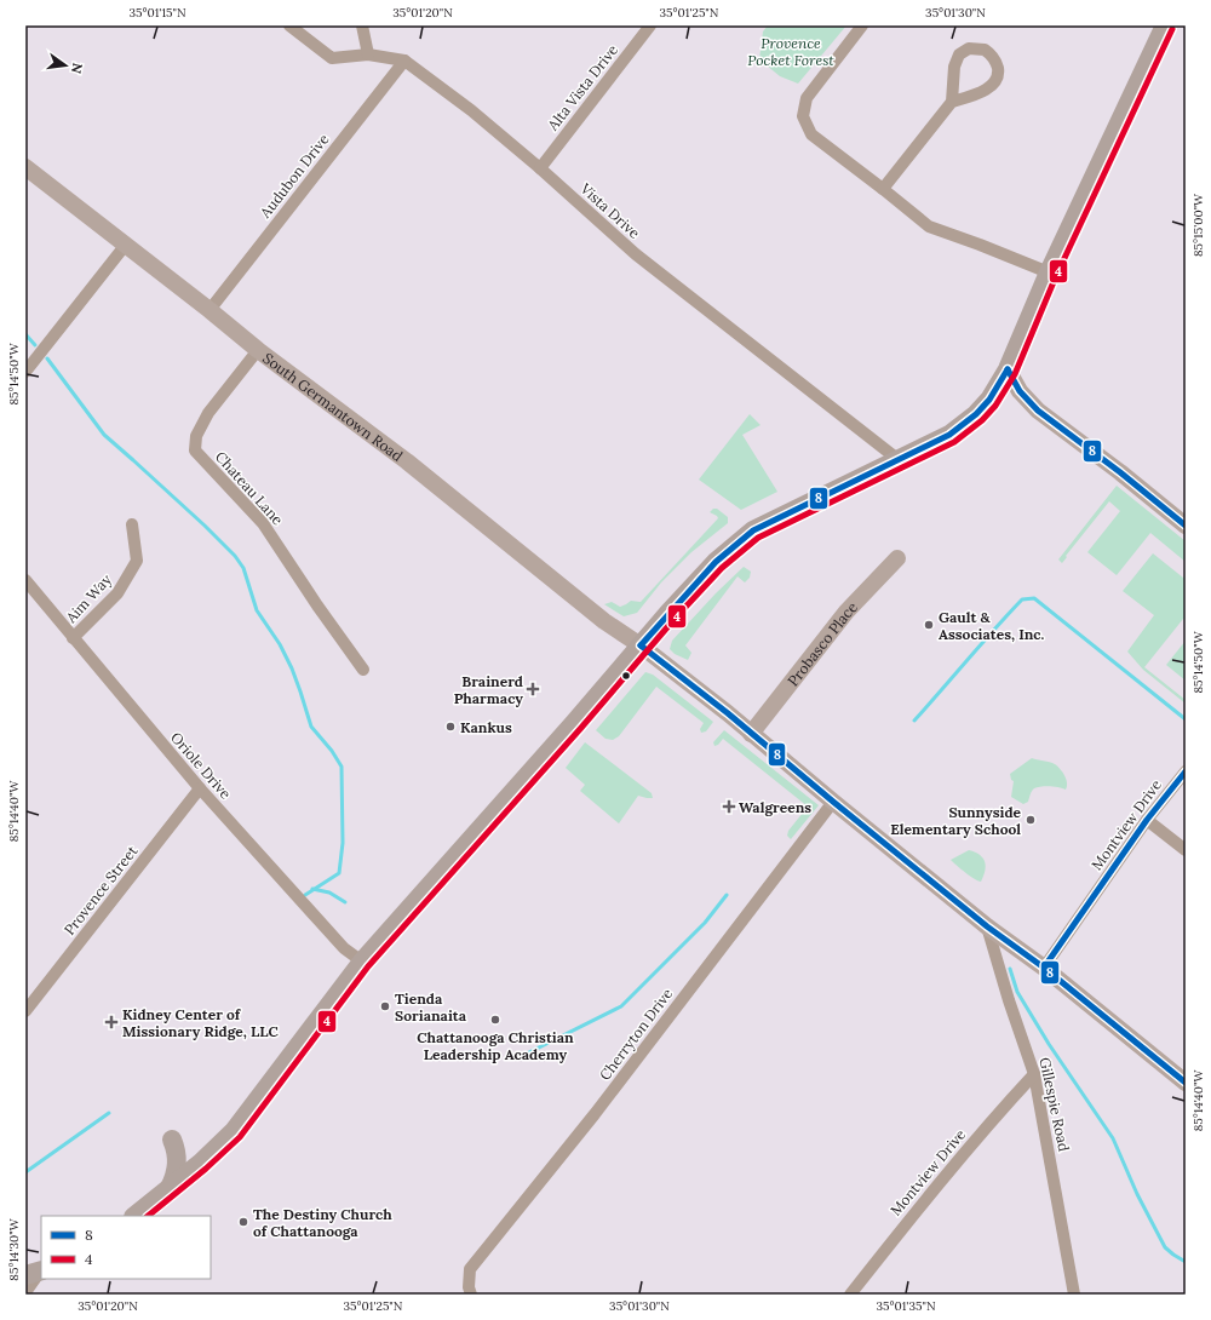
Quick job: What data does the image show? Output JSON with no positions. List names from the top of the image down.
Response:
{
  "streets": {
    "main road": ["South Germantown Road", "Probasco Place"],
    "street": [
      "Alta Vista Drive",
      "Audubon Drive",
      "Vista Drive",
      "Chateau Lane",
      "Aim Way",
      "Oriole Drive",
      "Montview Drive",
      "Provence Street",
      "Cherryton Drive",
      "Gillespie Road"
    ]
  },
  "crossings": [
    ["Alta Vista Drive", "Vista Drive"],
    ["Audubon Drive", "Vista Drive"],
    ["Audubon Drive", "South Germantown Road"],
    ["South Germantown Road", "Chateau Lane"],
    ["South Germantown Road", "Probasco Place"],
    ["South Germantown Road", "Montview Drive"],
    ["South Germantown Road", "Cherryton Drive"],
    ["South Germantown Road", "Gillespie Road"],
    ["Aim Way", "Oriole Drive"],
    ["Oriole Drive", "Provence Street"],
    ["Montview Drive", "Gillespie Road"]
  ],
  "parks": ["Provence Pocket Forest"],
  "places": {
    "other": [
      "Gault & Associates, Inc.",
      "Kankus",
      "Sunnyside Elementary School",
      "Tienda Sorianaita",
      "Chattanooga Christian Leadership Academy",
      "The Destiny Church of Chattanooga"
    ],
    "health": ["Brainerd Pharmacy", "Walgreens", "Kidney Center of Missionary Ridge, LLC"]
  },
  "lines": ["transit line 4", "transit line 8"],
  "legend": ["8", "4"],
  "north": "right",
  "coordinates": [
    "35°01'15\"N",
    "35°01'20\"N",
    "35°01'25\"N",
    "35°01'30\"N",
    "85°15'00\"W",
    "85°14'50\"W",
    "85°14'40\"W",
    "85°14'30\"W",
    "35°01'35\"N"
  ]
}
